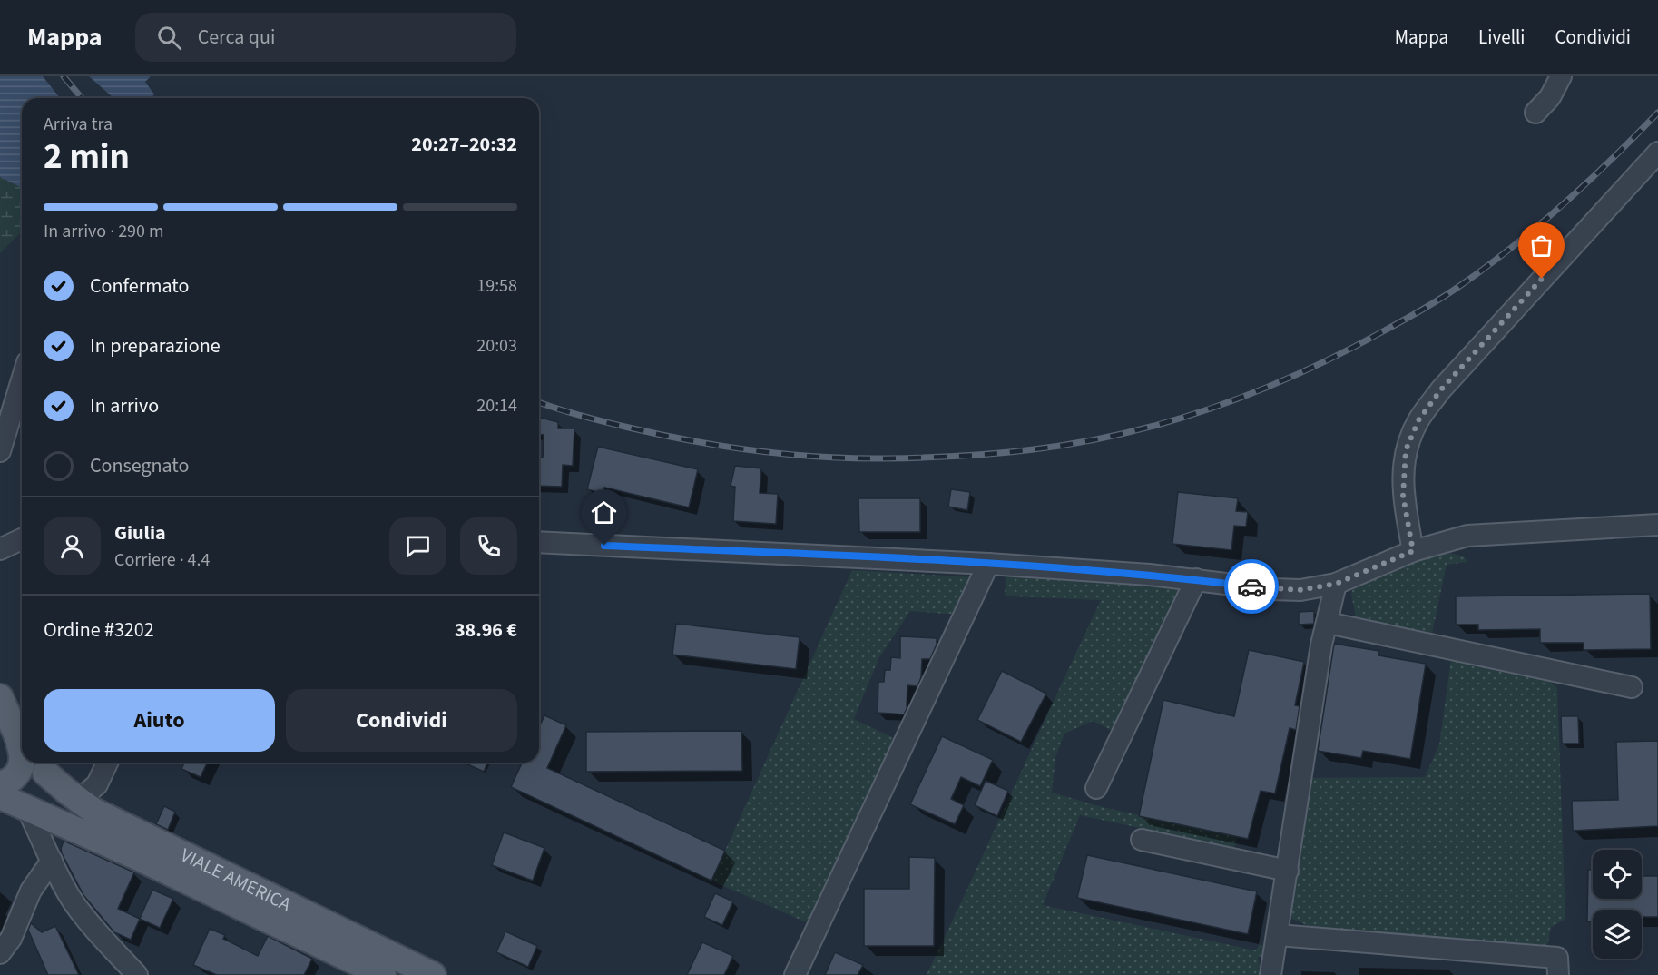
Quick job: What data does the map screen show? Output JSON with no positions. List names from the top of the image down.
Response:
{
  "streets": {
    "main road": ["VIALE AMERICA"]
  },
  "page": {
    "header": "Mappa",
    "search": "Cerca qui",
    "nav": ["Mappa", "Livelli", "Condividi"],
    "heading": ["2 min", "Arriva tra", "20:27–20:32"],
    "panel": [
      "Giulia",
      "Corriere · 4.4",
      "Ordine #3202",
      "38.96 €"
    ],
    "bar": "In arrivo · 290 m",
    "list": [
      ["Confermato", "19:58"],
      ["In preparazione", "20:03"],
      ["In arrivo", "20:14"],
      "Consegnato"
    ],
    "buttons": ["Aiuto", "Condividi"]
  }
}
